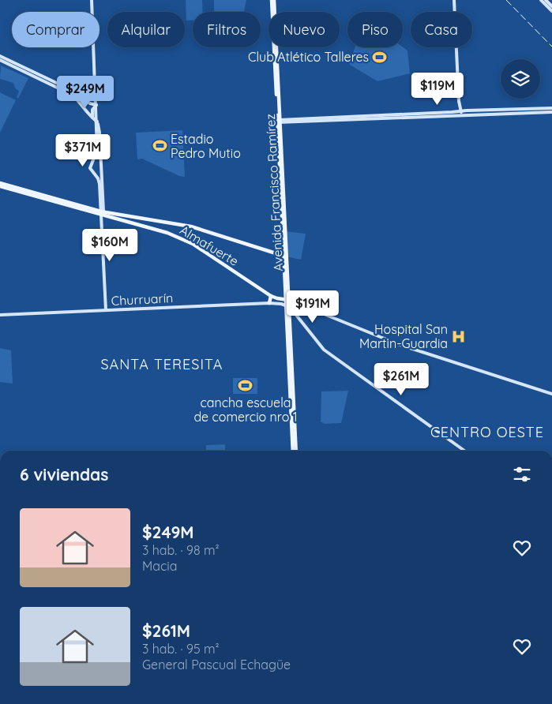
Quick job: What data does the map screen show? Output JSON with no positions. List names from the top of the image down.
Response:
{
  "streets": {
    "main road": ["Avenida Francisco Ramírez", "Almafuerte"],
    "street": ["Churruarín"]
  },
  "crossings": [
    ["Avenida Francisco Ramírez", "Almafuerte"],
    ["Avenida Francisco Ramírez", "Churruarín"]
  ],
  "districts": ["SANTA TERESITA", "CENTRO OESTE"],
  "places": {
    "sports": ["Club Atlético Talleres", "Estadio Pedro Mutio", "cancha escuela de comercio nro 1"],
    "hospital": ["Hospital San Martin-Guardia"]
  },
  "page": {
    "chip": [
      "Comprar",
      "Alquilar",
      "Filtros",
      "Nuevo",
      "Piso",
      "Casa"
    ],
    "price": [
      "$119M",
      "$249M",
      "$371M",
      "$160M",
      "$191M",
      "$261M"
    ],
    "heading": "6 viviendas",
    "list": [
      {
        "name": "$249M",
        "note": "3 hab. · 98 m² · Macia"
      },
      {
        "name": "$261M",
        "note": "3 hab. · 95 m² · General Pascual Echagüe"
      }
    ]
  }
}
